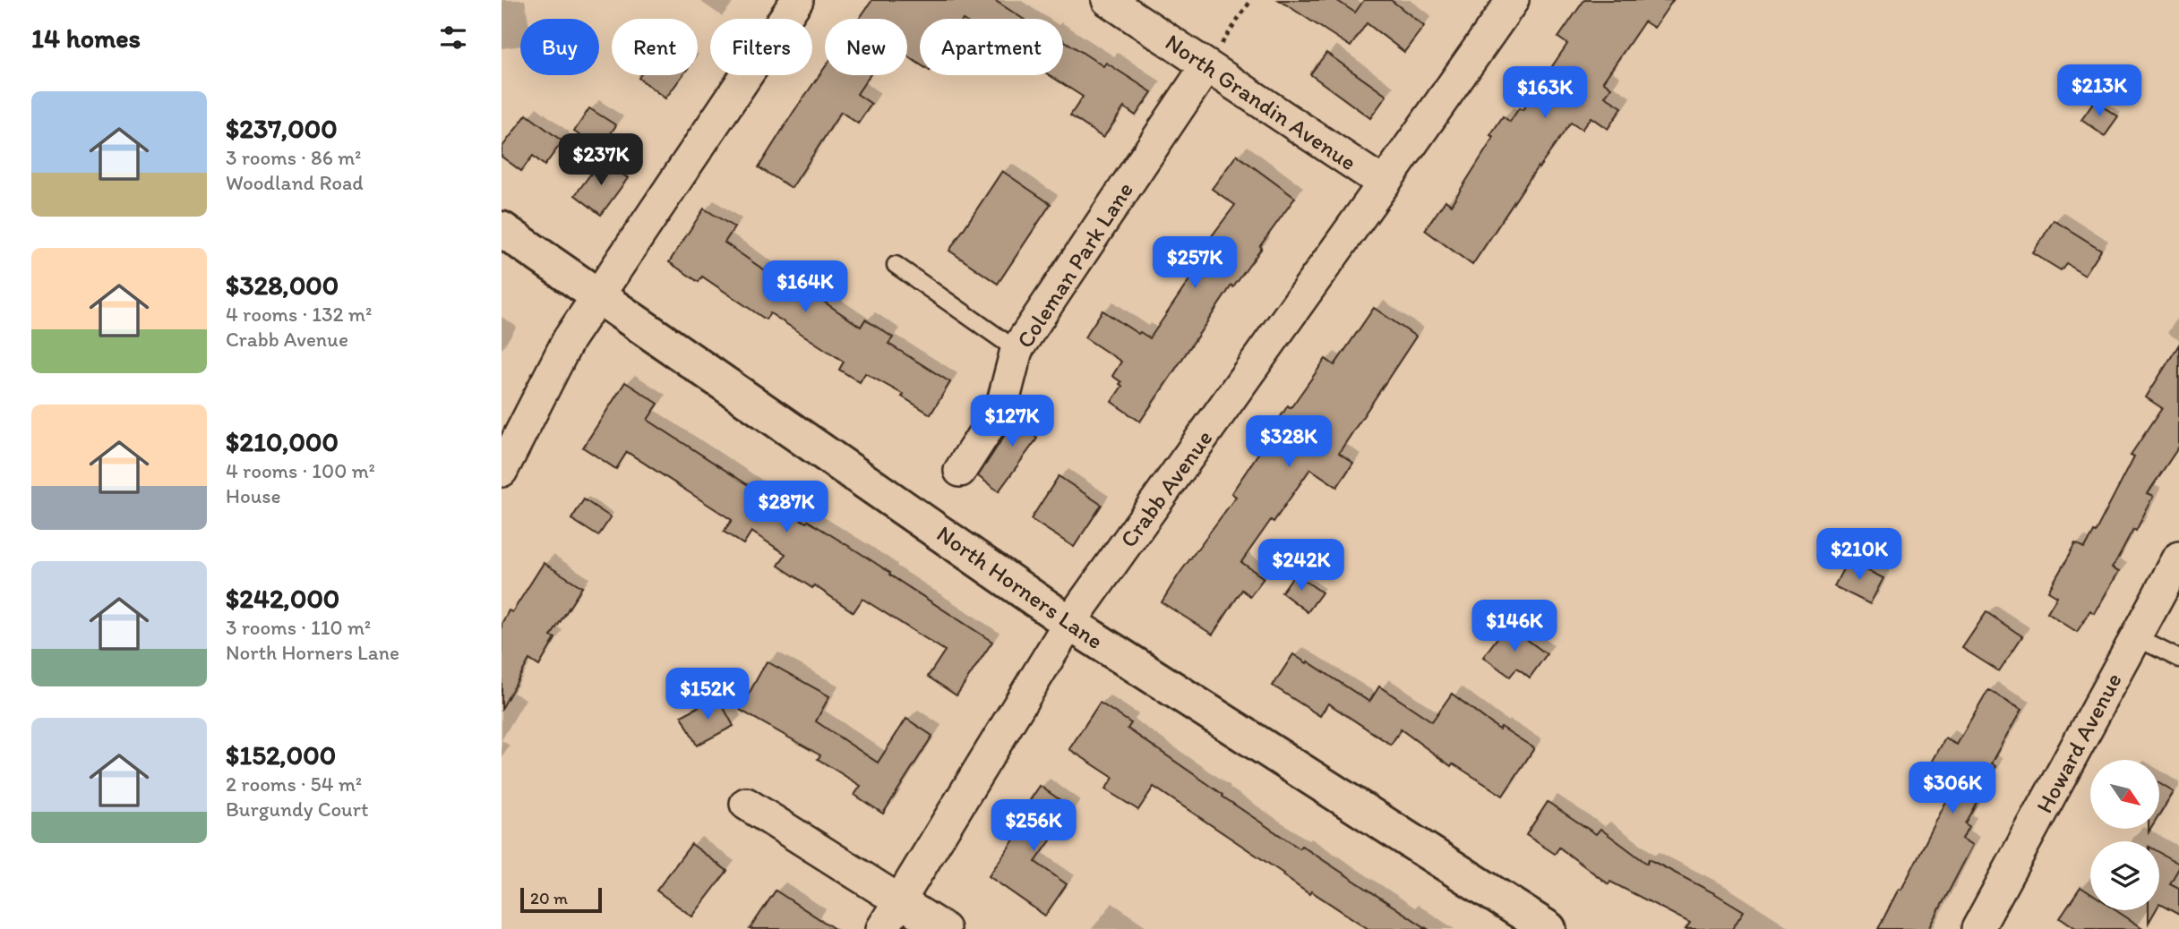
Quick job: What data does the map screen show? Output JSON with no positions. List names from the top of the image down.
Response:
{
  "streets": {
    "street": [
      "North Grandin Avenue",
      "Coleman Park Lane",
      "Crabb Avenue",
      "North Horners Lane",
      "Howard Avenue"
    ]
  },
  "crossings": [
    ["North Grandin Avenue", "Coleman Park Lane"],
    ["North Grandin Avenue", "Crabb Avenue"],
    ["Crabb Avenue", "North Horners Lane"]
  ],
  "scale_bar": "20 m",
  "north": "bottom right",
  "page": {
    "heading": "14 homes",
    "chip": [
      "Buy",
      "Rent",
      "Filters",
      "New",
      "Apartment"
    ],
    "price": [
      "$213K",
      "$163K",
      "$237K",
      "$257K",
      "$164K",
      "$127K",
      "$328K",
      "$287K",
      "$210K",
      "$242K",
      "$146K",
      "$152K",
      "$306K",
      "$256K"
    ],
    "list": [
      {
        "name": "$237,000",
        "note": "3 rooms · 86 m² · Woodland Road"
      },
      {
        "name": "$328,000",
        "note": "4 rooms · 132 m² · Crabb Avenue"
      },
      {
        "name": "$210,000",
        "note": "4 rooms · 100 m² · House"
      },
      {
        "name": "$242,000",
        "note": "3 rooms · 110 m² · North Horners Lane"
      },
      {
        "name": "$152,000",
        "note": "2 rooms · 54 m² · Burgundy Court"
      }
    ],
    "scale": "20 m"
  }
}
